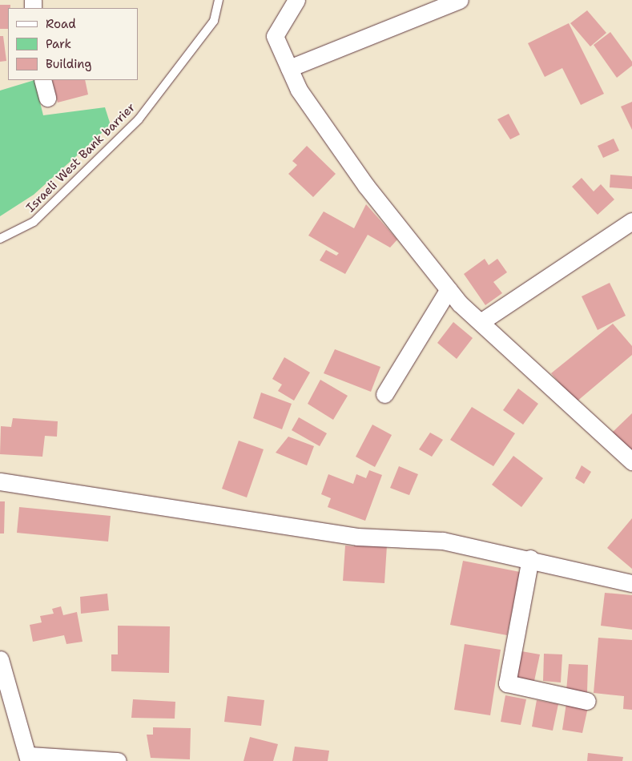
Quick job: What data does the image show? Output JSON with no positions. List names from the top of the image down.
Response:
{
  "streets": {
    "lane": ["Israeli West Bank barrier"]
  },
  "legend": ["Road", "Park", "Building"]
}
